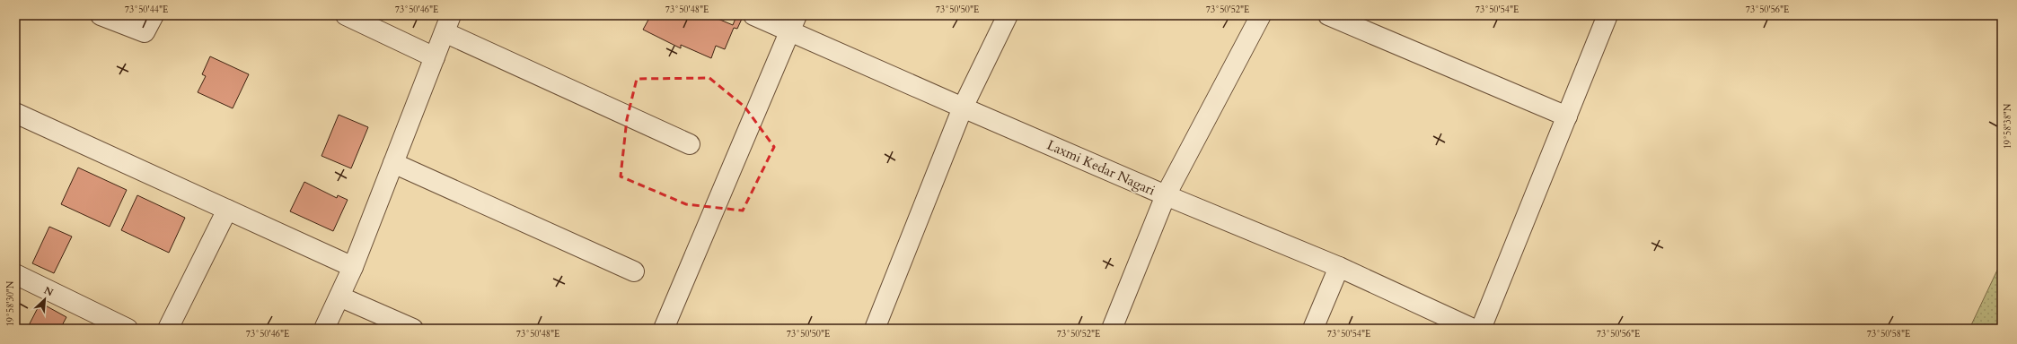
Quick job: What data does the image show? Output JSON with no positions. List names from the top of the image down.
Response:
{
  "streets": {
    "street": ["Laxmi Kedar Nagari"]
  },
  "north": "top right",
  "coordinates": [
    "73°50'44\"E",
    "73°50'46\"E",
    "73°50'48\"E",
    "73°50'50\"E",
    "73°50'52\"E",
    "73°50'54\"E",
    "73°50'56\"E",
    "19°58'38\"N",
    "19°58'30\"N",
    "73°50'58\"E"
  ]
}
